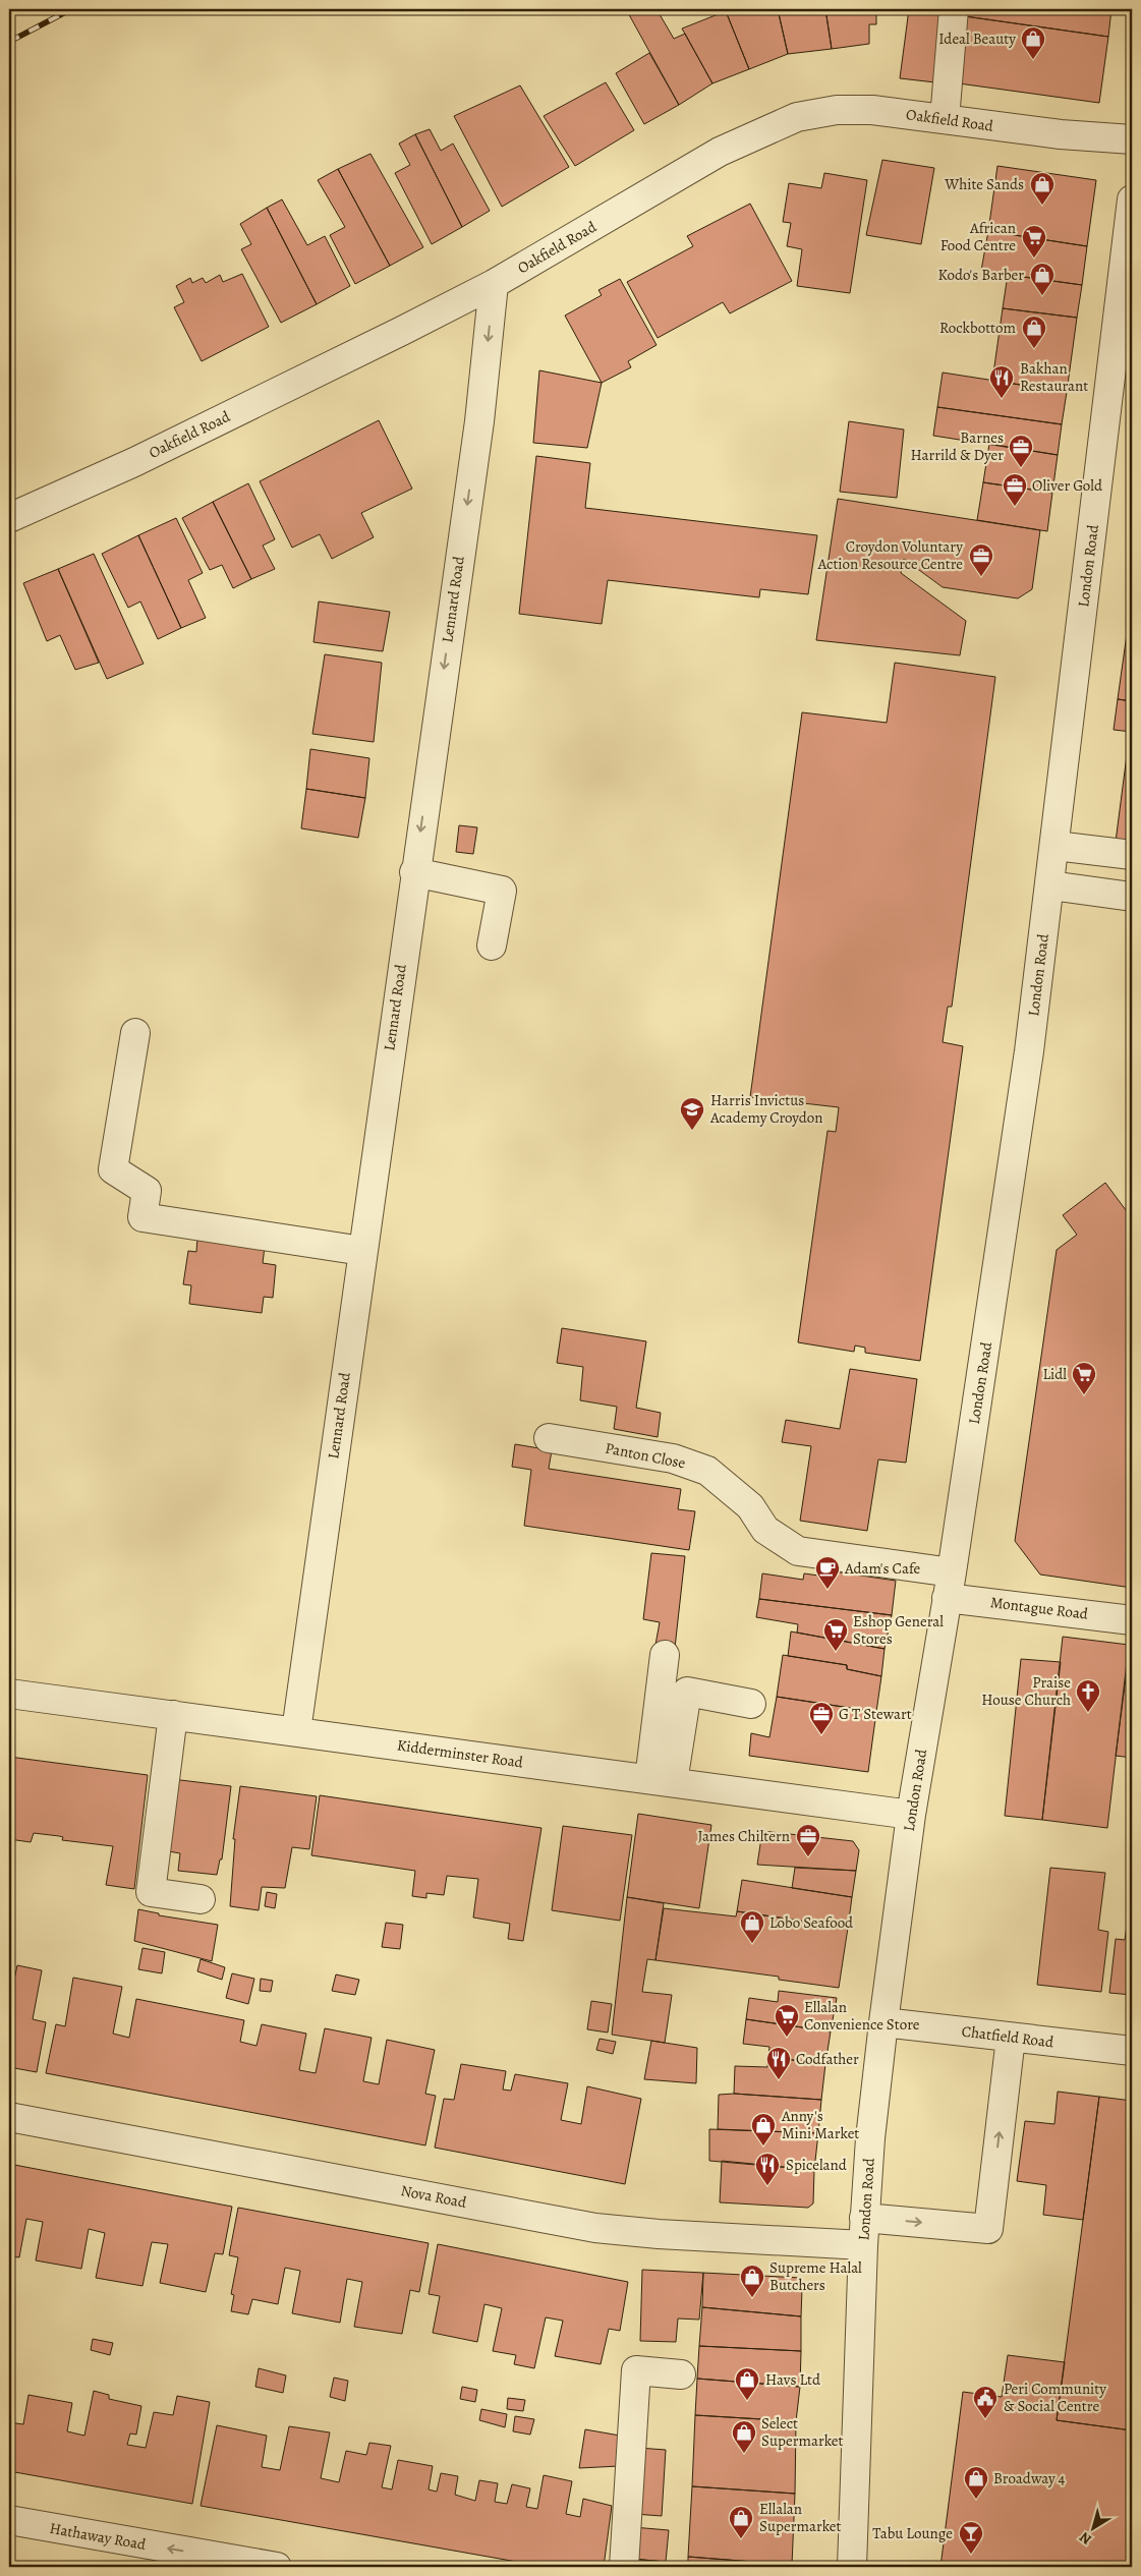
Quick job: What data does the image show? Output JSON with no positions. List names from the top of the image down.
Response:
{
  "streets": {
    "street": [
      "Oakfield Road",
      "London Road",
      "Lennard Road",
      "Panton Close",
      "Montague Road",
      "Kidderminster Road",
      "Chatfield Road",
      "Nova Road",
      "Hathaway Road"
    ]
  },
  "crossings": [
    ["Oakfield Road", "Lennard Road"],
    ["London Road", "Panton Close"],
    ["London Road", "Montague Road"],
    ["London Road", "Kidderminster Road"],
    ["London Road", "Chatfield Road"],
    ["London Road", "Nova Road"],
    ["Lennard Road", "Kidderminster Road"],
    ["Panton Close", "Montague Road"],
    ["Chatfield Road", "Nova Road"]
  ],
  "one_way": ["Lennard Road", "Hathaway Road"],
  "places": {
    "shop": [
      "Ideal Beauty",
      "White Sands",
      "Kodo's Barber",
      "Rockbottom",
      "Lobo Seafood",
      "Anny's Mini Market",
      "Supreme Halal Butchers",
      "Havs Ltd",
      "Select Supermarket",
      "Broadway 4",
      "Ellalan Supermarket"
    ],
    "supermarket": [
      "African Food Centre",
      "Lidl",
      "Eshop General Stores",
      "Ellalan Convenience Store"
    ],
    "restaurant": ["Bakhan Restaurant", "Codfather", "Spiceland"],
    "office": [
      "Barnes Harrild & Dyer",
      "Oliver Gold",
      "Croydon Voluntary Action Resource Centre",
      "G T Stewart",
      "James Chiltern"
    ],
    "school or university": ["Harris Invictus Academy Croydon"],
    "cafe": ["Adam's Cafe"],
    "church": ["Praise House Church"],
    "public building": ["Peri Community & Social Centre"],
    "bar": ["Tabu Lounge"]
  },
  "north": "bottom left"
}
